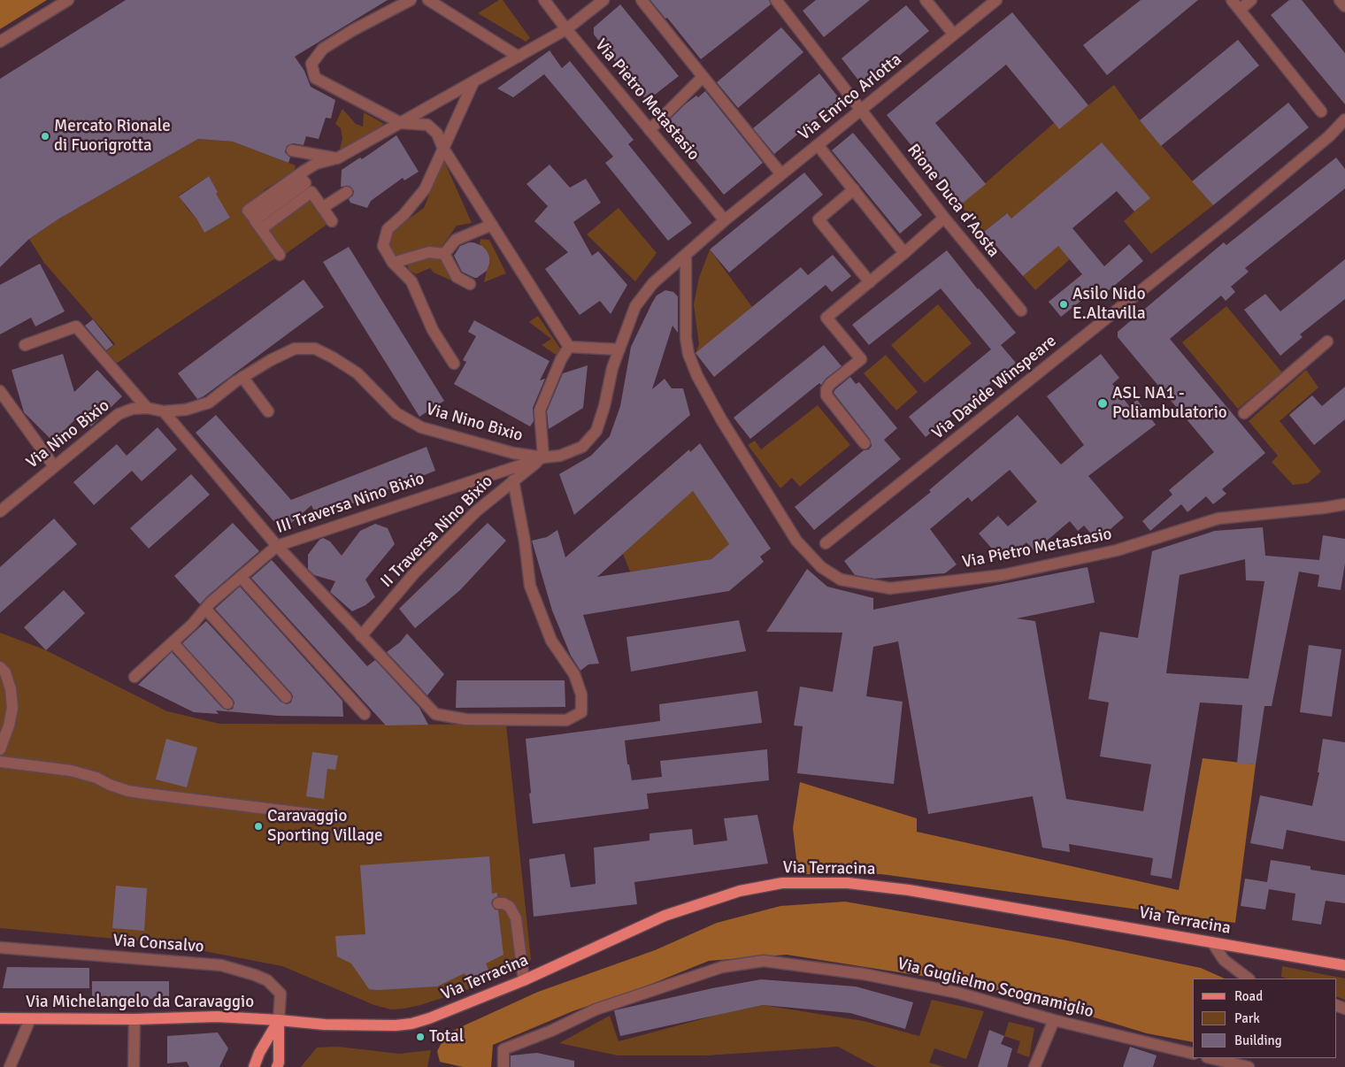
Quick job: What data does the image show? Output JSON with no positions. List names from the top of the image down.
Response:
{
  "streets": {
    "main road": ["Via Terracina", "Via Michelangelo da Caravaggio"],
    "street": [
      "Via Enrico Arlotta",
      "Via Pietro Metastasio",
      "Rione Duca d'Aosta",
      "Via Davide Winspeare",
      "Via Nino Bixio",
      "III Traversa Nino Bixio",
      "II Traversa Nino Bixio",
      "Via Consalvo",
      "Via Guglielmo Scognamiglio"
    ]
  },
  "crossings": [
    ["Via Enrico Arlotta", "Via Pietro Metastasio"],
    ["Via Enrico Arlotta", "Rione Duca d'Aosta"],
    ["Via Enrico Arlotta", "Via Nino Bixio"],
    ["Via Pietro Metastasio", "Via Nino Bixio"],
    ["Via Nino Bixio", "III Traversa Nino Bixio"],
    ["Via Nino Bixio", "II Traversa Nino Bixio"],
    ["III Traversa Nino Bixio", "II Traversa Nino Bixio"],
    ["Via Terracina", "Via Consalvo"],
    ["Via Terracina", "Via Michelangelo da Caravaggio"],
    ["Via Consalvo", "Via Michelangelo da Caravaggio"]
  ],
  "places": [
    "Mercato Rionale di Fuorigrotta",
    "Asilo Nido E.Altavilla",
    "ASL NA1 - Poliambulatorio",
    "Caravaggio Sporting Village",
    "Total"
  ],
  "legend": ["Road", "Park", "Building"]
}
